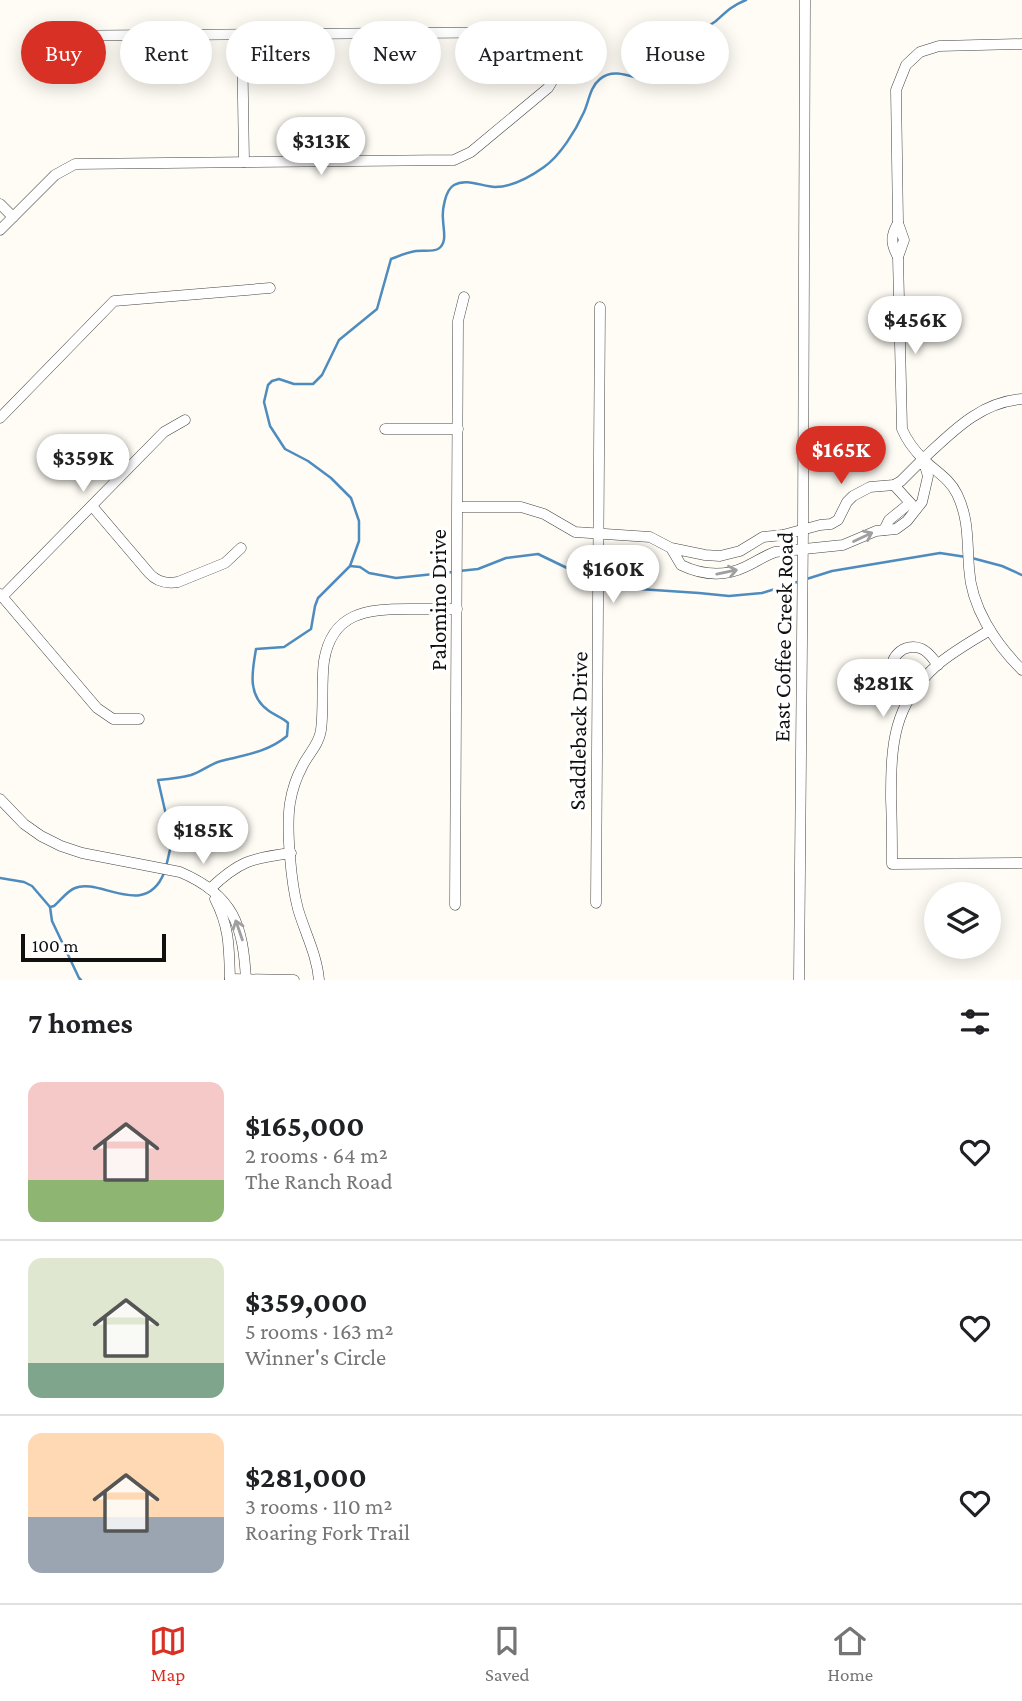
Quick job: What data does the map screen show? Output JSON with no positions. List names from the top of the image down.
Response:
{
  "streets": {
    "street": ["Palomino Drive", "East Coffee Creek Road", "Saddleback Drive"]
  },
  "scale_bar": "100 m",
  "page": {
    "chip": [
      "Buy",
      "Rent",
      "Filters",
      "New",
      "Apartment",
      "House"
    ],
    "price": [
      "$313K",
      "$456K",
      "$165K",
      "$359K",
      "$160K",
      "$281K",
      "$185K"
    ],
    "scale": "100 m",
    "heading": "7 homes",
    "list": [
      {
        "name": "$165,000",
        "note": "2 rooms · 64 m² · The Ranch Road"
      },
      {
        "name": "$359,000",
        "note": "5 rooms · 163 m² · Winner's Circle"
      },
      {
        "name": "$281,000",
        "note": "3 rooms · 110 m² · Roaring Fork Trail"
      }
    ],
    "tabs": ["Map", "Saved", "Home"]
  }
}
